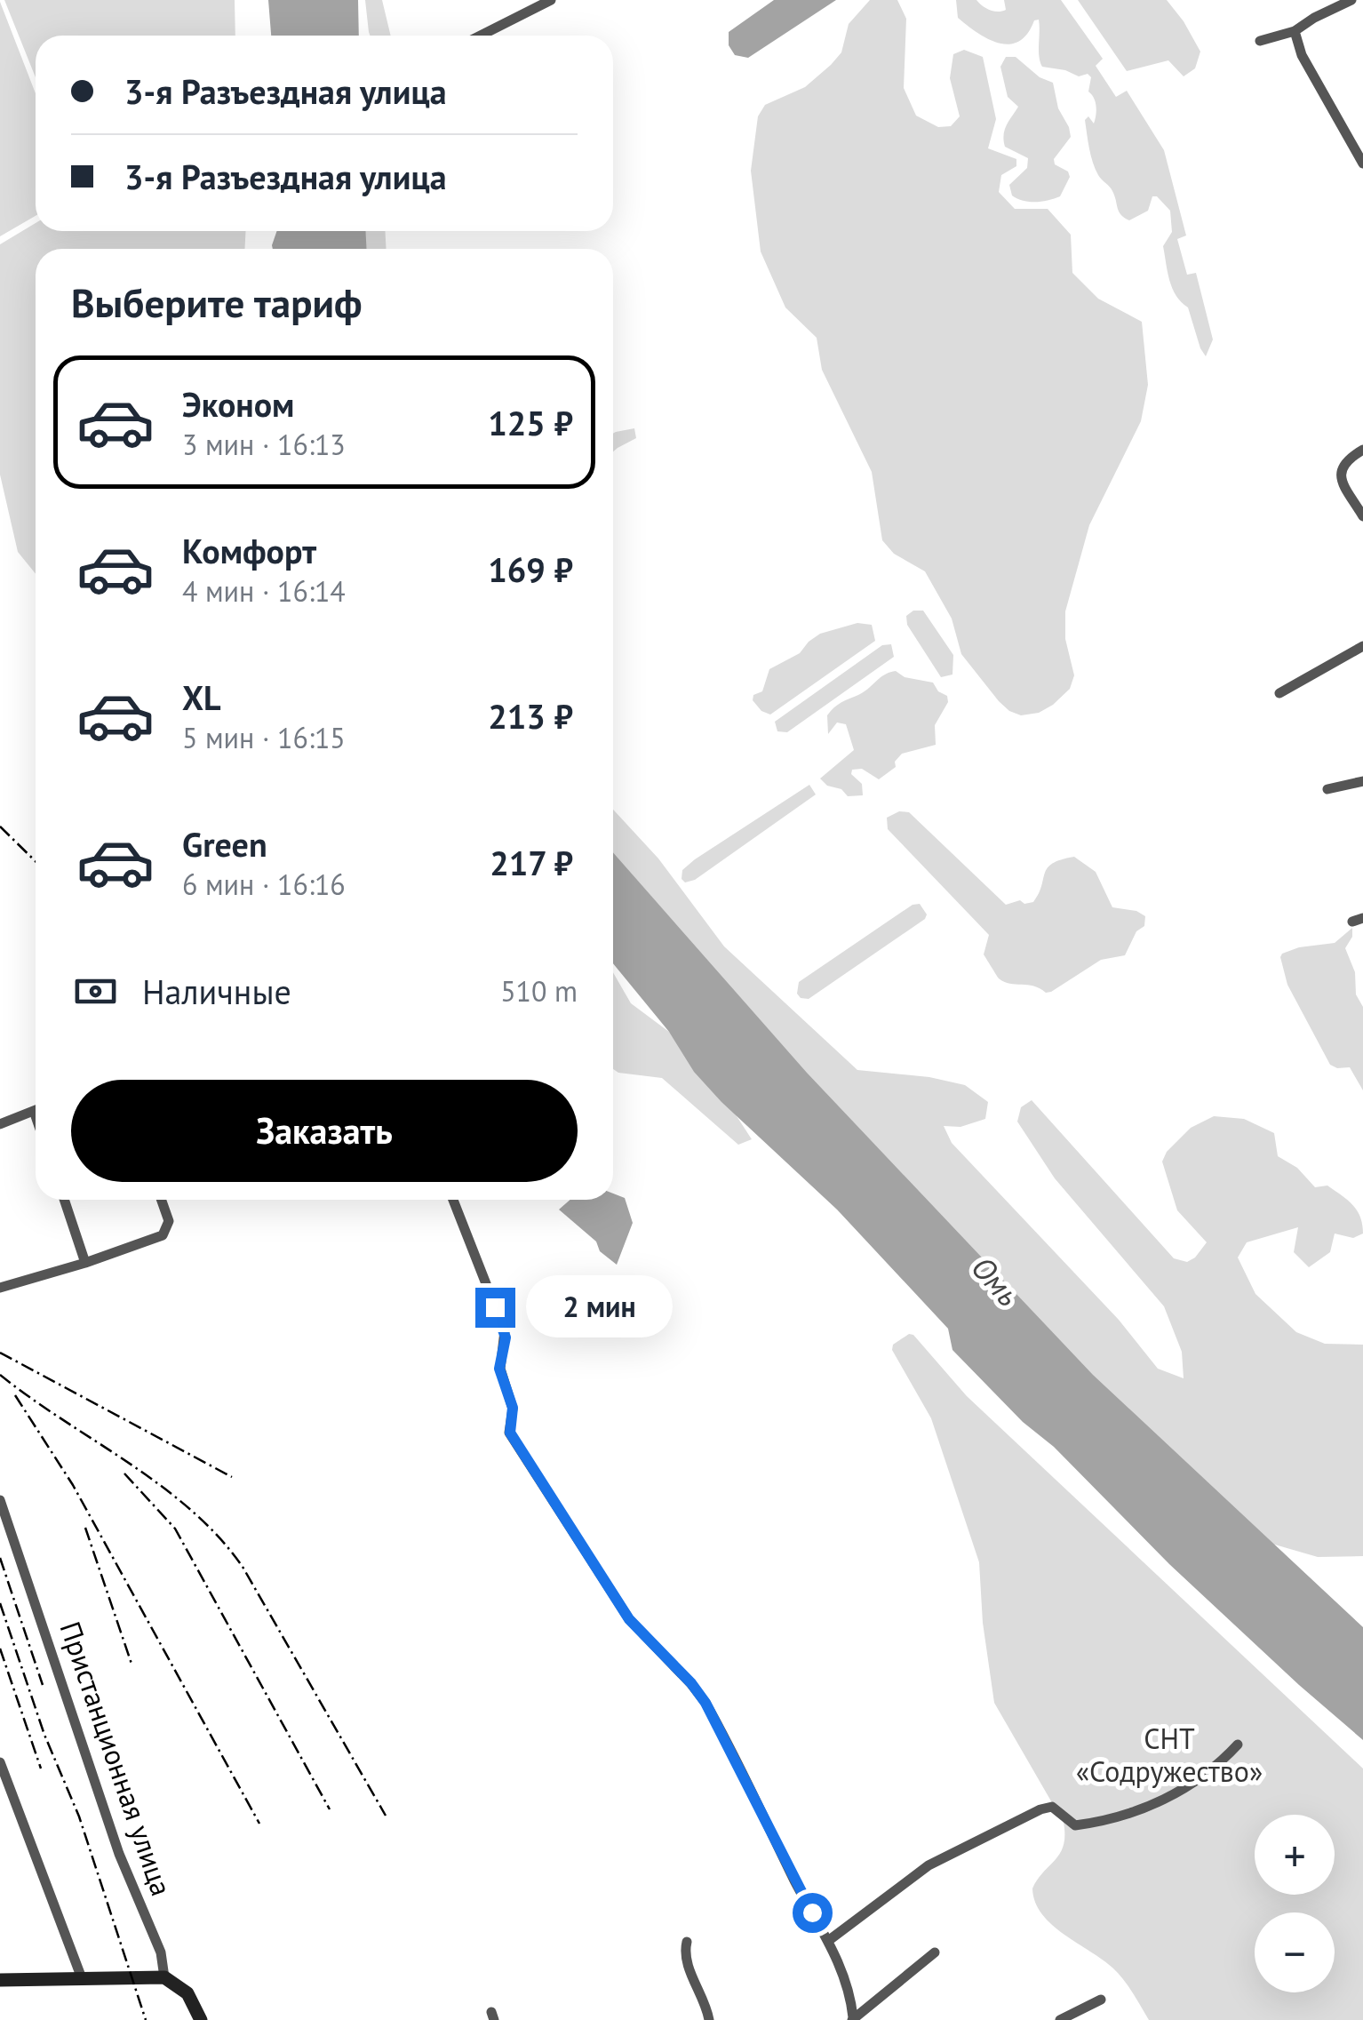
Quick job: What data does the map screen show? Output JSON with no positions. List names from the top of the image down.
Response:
{
  "streets": {
    "street": ["Пристанционная улица"]
  },
  "water": ["Омь"],
  "parks": ["СНТ «Содружество»"],
  "page": {
    "banner": ["3-я Разъездная улица", "3-я Разъездная улица"],
    "heading": "Выберите тариф",
    "list": [
      {
        "name": "Эконом",
        "note": "3 мин · 16:13",
        "value": "125 ₽"
      },
      {
        "name": "Комфорт",
        "note": "4 мин · 16:14",
        "value": "169 ₽"
      },
      {
        "name": "XL",
        "note": "5 мин · 16:15",
        "value": "213 ₽"
      },
      {
        "name": "Green",
        "note": "6 мин · 16:16",
        "value": "217 ₽"
      }
    ],
    "pay": ["Наличные", "510 m"],
    "buttons": "Заказать",
    "bubble": "2 мин",
    "map_buttons": ["+", "−"]
  }
}
